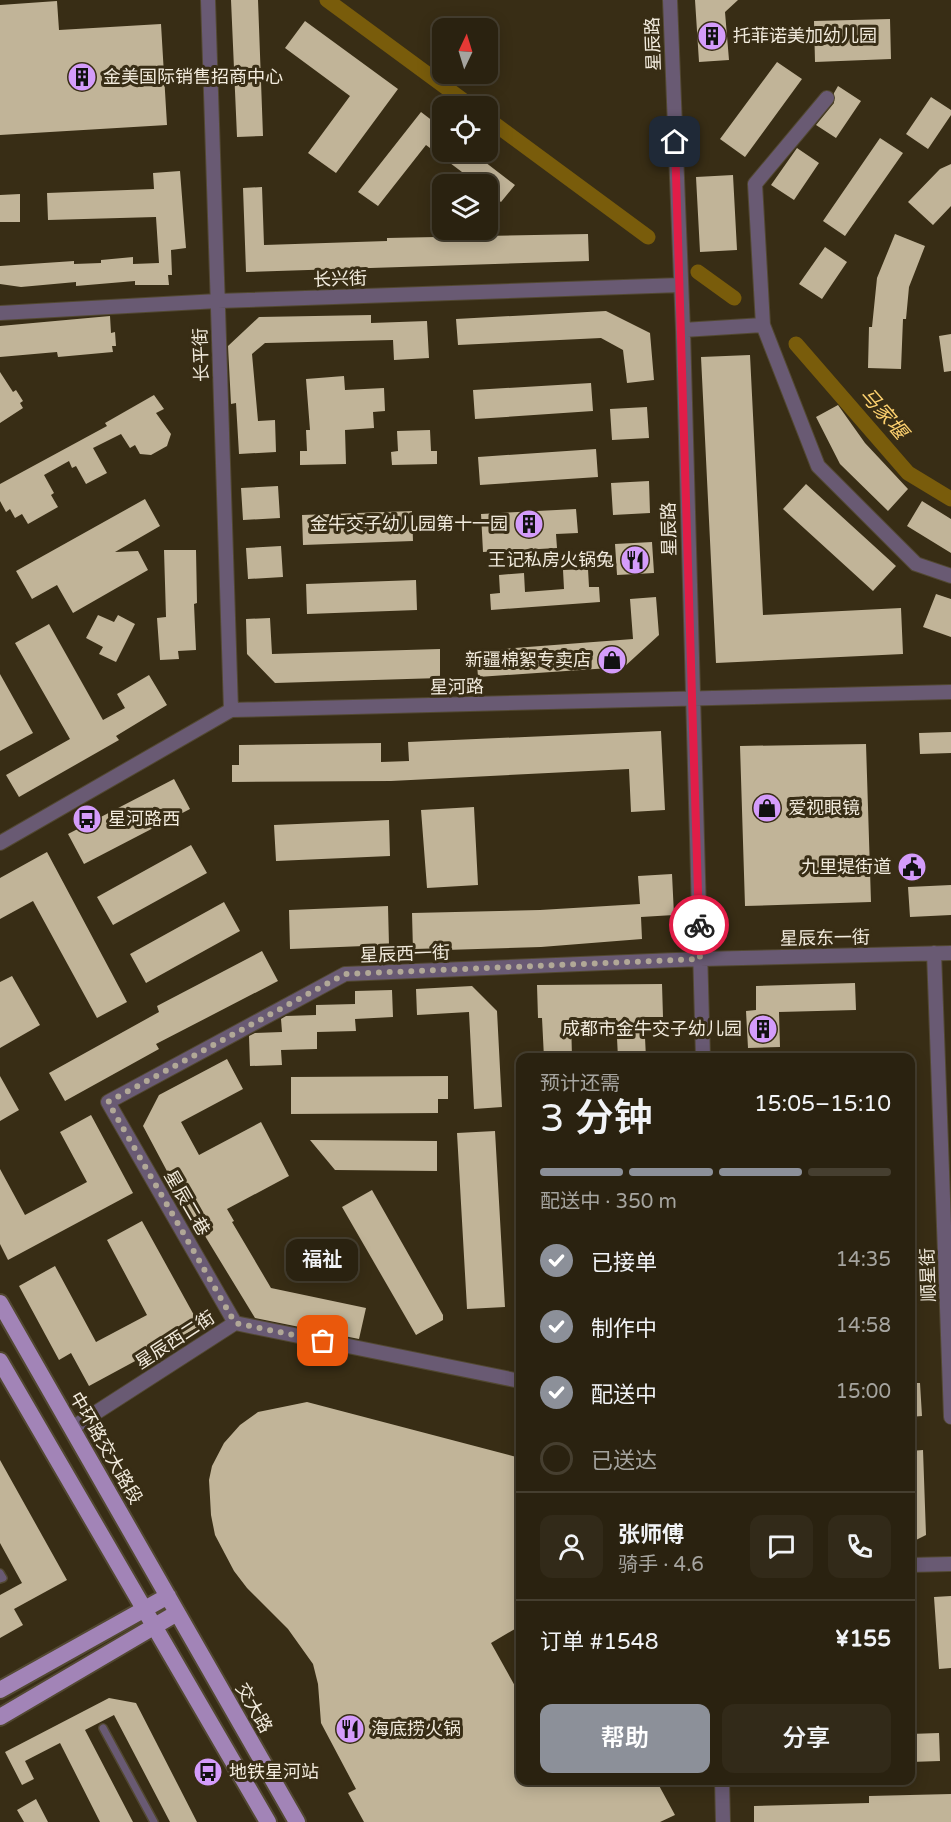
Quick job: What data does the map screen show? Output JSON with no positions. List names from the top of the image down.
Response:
{
  "streets": {
    "main road": ["中环路交大路段", "交大路"],
    "street": [
      "星辰路",
      "长兴街",
      "长平街",
      "星河路",
      "星辰东一街",
      "星辰西一街",
      "星辰二巷",
      "顺星街",
      "星辰西二街"
    ]
  },
  "crossings": [
    ["星辰路", "长兴街"],
    ["星辰路", "星河路"],
    ["星辰路", "星辰东一街"],
    ["星辰路", "星辰西一街"],
    ["长兴街", "长平街"],
    ["长平街", "星河路"],
    ["星辰东一街", "星辰西一街"],
    ["星辰东一街", "顺星街"],
    ["星辰西一街", "星辰二巷"],
    ["星辰二巷", "星辰西二街"],
    ["星辰西二街", "中环路交大路段"],
    ["中环路交大路段", "交大路"]
  ],
  "water": ["马家堰"],
  "places": {
    "building": [
      "托菲诺美加幼儿园",
      "金美国际销售招商中心",
      "金牛交子幼儿园第十一园",
      "成都市金牛交子幼儿园"
    ],
    "restaurant": ["王记私房火锅兔", "海底捞火锅"],
    "shop": ["新疆棉絮专卖店", "爱视眼镜"],
    "bus stop": ["星河路西", "地铁星河站"],
    "public building": ["九里堤街道"],
    "other": ["福祉"]
  },
  "north": "top",
  "page": {
    "heading": ["3 分钟", "预计还需", "15:05–15:10"],
    "panel": [
      "张师傅",
      "骑手 · 4.6",
      "订单 #1548",
      "¥155"
    ],
    "bar": "配送中 · 350 m",
    "list": [
      ["已接单", "14:35"],
      ["制作中", "14:58"],
      ["配送中", "15:00"],
      "已送达"
    ],
    "bubble": "福祉",
    "buttons": ["帮助", "分享"]
  }
}
